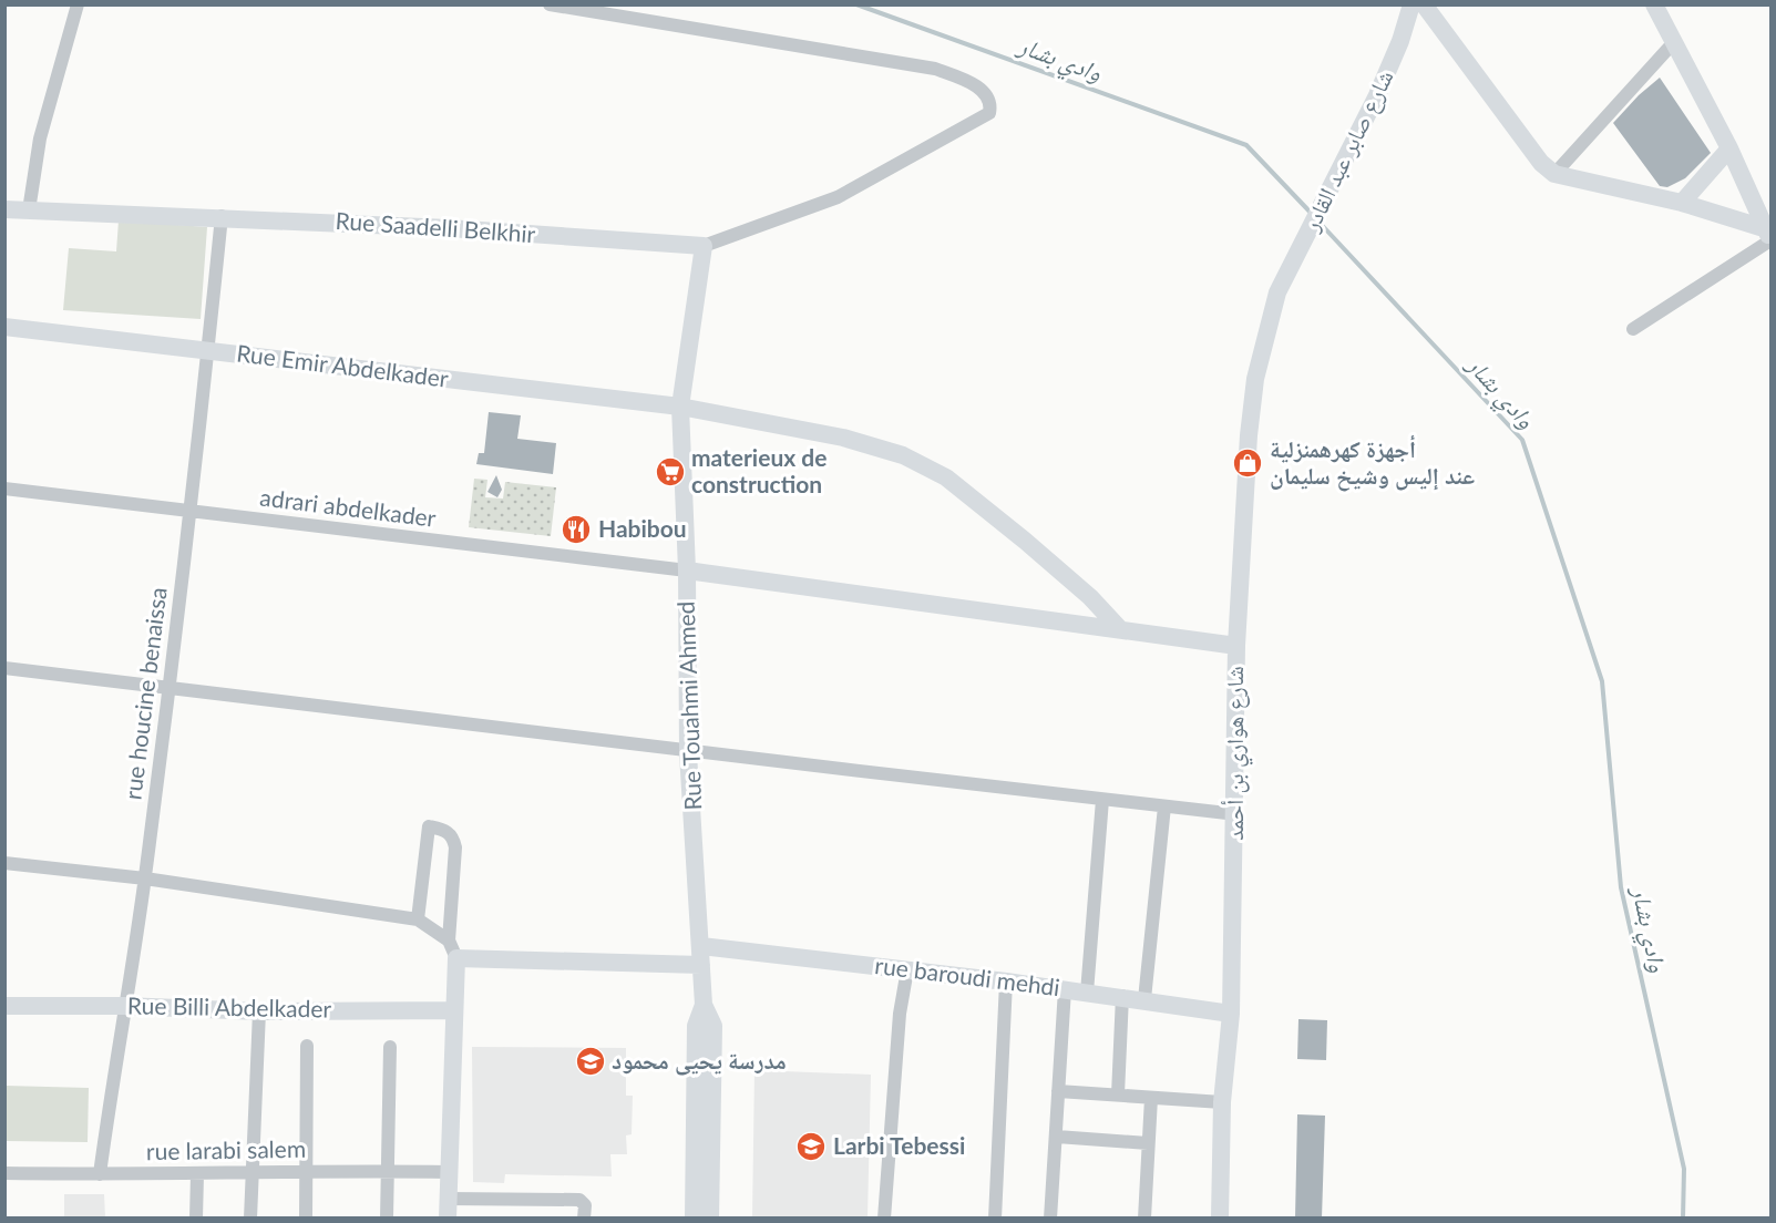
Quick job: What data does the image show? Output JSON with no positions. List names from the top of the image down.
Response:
{
  "streets": {
    "street": [
      "شارع صابر عبد القادر",
      "Rue Saadelli Belkhir",
      "Rue Emir Abdelkader",
      "adrari abdelkader",
      "rue houcine benaissa",
      "Rue Touahmi Ahmed",
      "شارع هواري بن أحمد",
      "rue baroudi mehdi",
      "Rue Billi Abdelkader",
      "rue larabi salem"
    ]
  },
  "crossings": [
    ["شارع صابر عبد القادر", "شارع هواري بن أحمد"],
    ["Rue Saadelli Belkhir", "rue houcine benaissa"],
    ["Rue Emir Abdelkader", "rue houcine benaissa"],
    ["Rue Emir Abdelkader", "Rue Touahmi Ahmed"],
    ["adrari abdelkader", "rue houcine benaissa"],
    ["adrari abdelkader", "Rue Touahmi Ahmed"],
    ["rue houcine benaissa", "Rue Billi Abdelkader"],
    ["rue houcine benaissa", "rue larabi salem"],
    ["Rue Touahmi Ahmed", "rue baroudi mehdi"],
    ["شارع هواري بن أحمد", "rue baroudi mehdi"]
  ],
  "water": ["وادي بشار"],
  "places": {
    "shop": ["أجهزة كهرهمنزلية عند إليس وشيخ سليمان"],
    "supermarket": ["materieux de construction"],
    "restaurant": ["Habibou"],
    "school or university": ["مدرسة يحيى محمود", "Larbi Tebessi"]
  }
}
